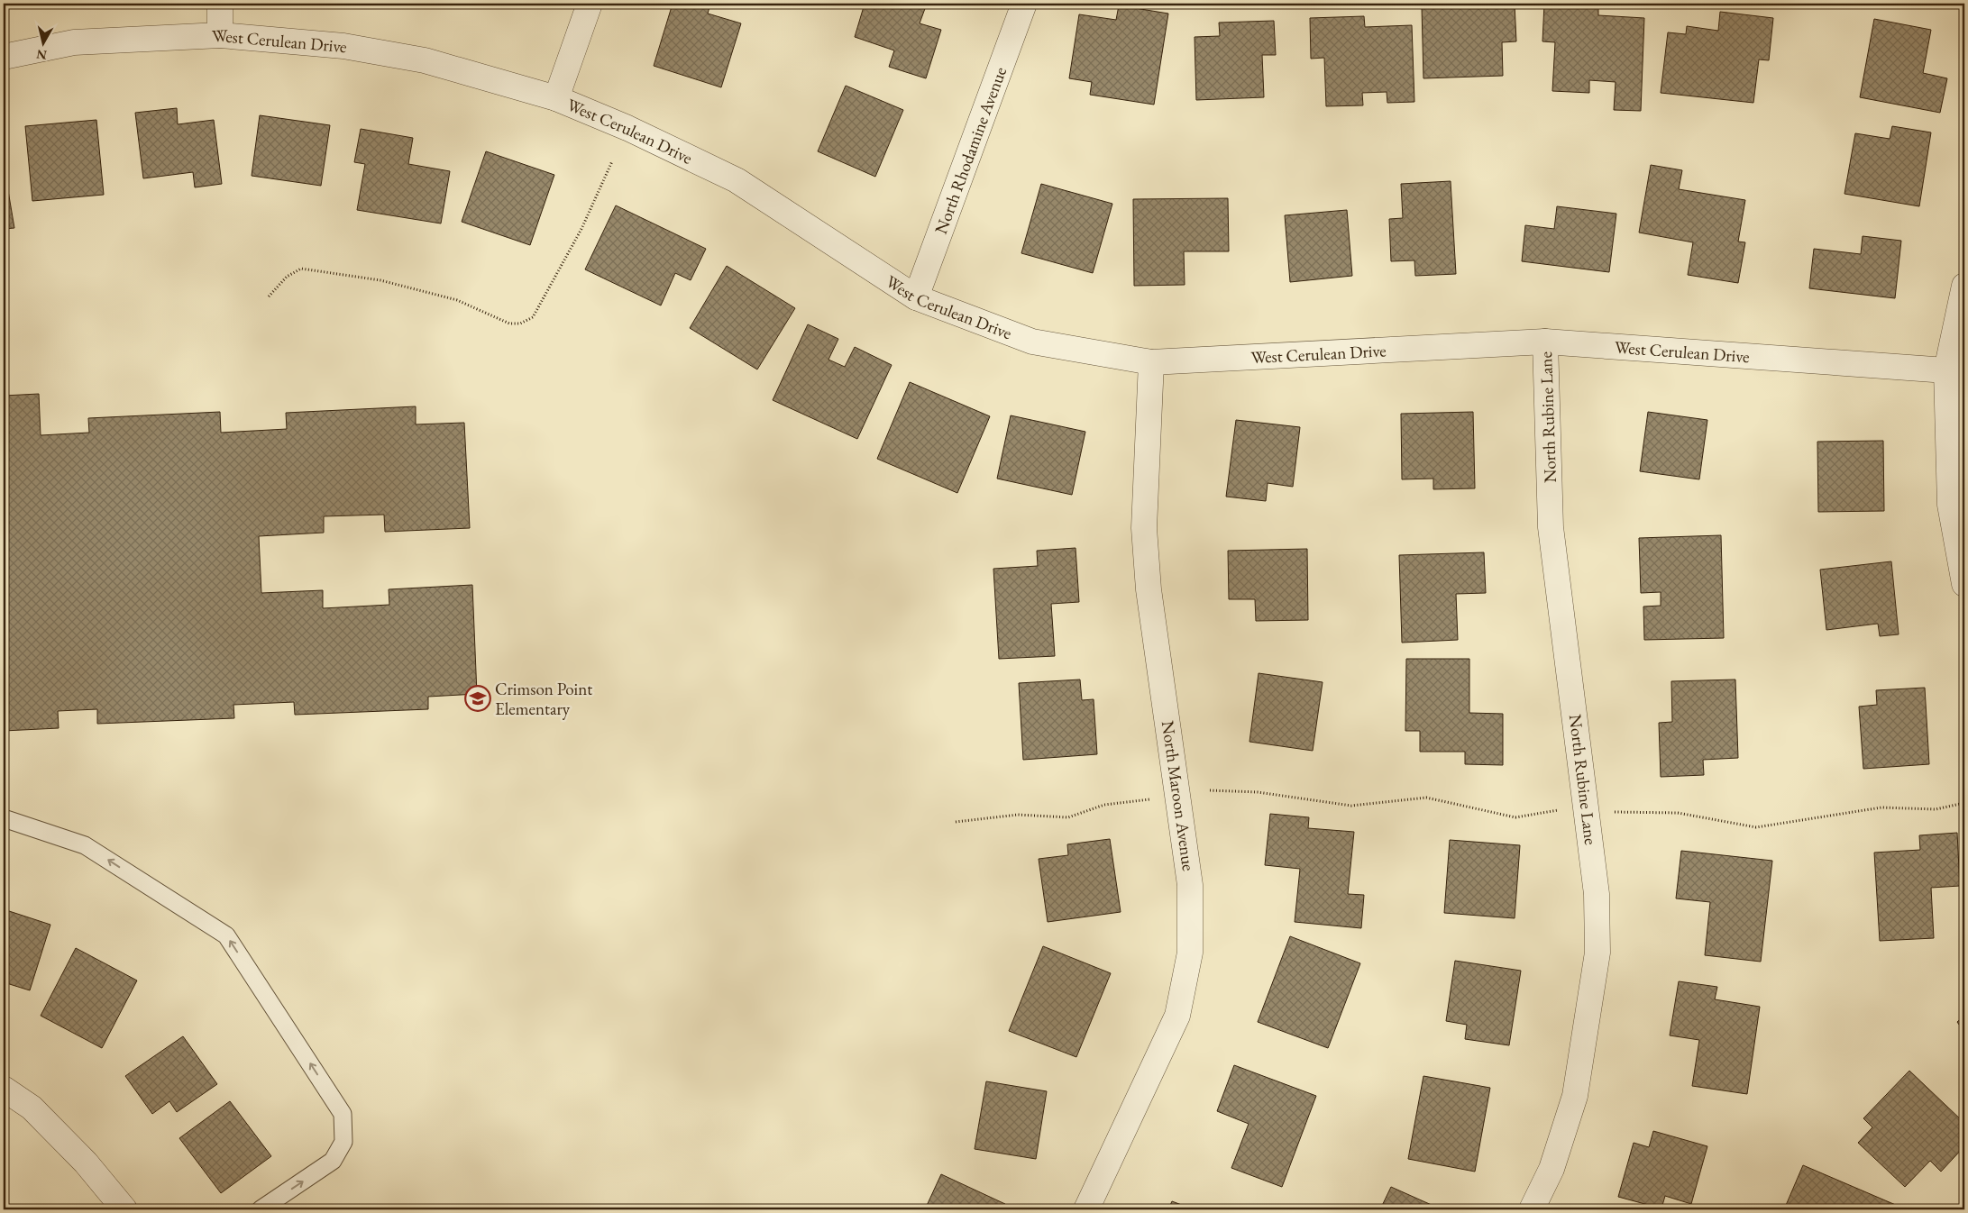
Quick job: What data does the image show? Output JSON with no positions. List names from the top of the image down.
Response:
{
  "streets": {
    "street": [
      "West Cerulean Drive",
      "North Rhodamine Avenue",
      "North Rubine Lane",
      "North Maroon Avenue"
    ]
  },
  "crossings": [
    ["West Cerulean Drive", "North Rhodamine Avenue"],
    ["West Cerulean Drive", "North Rubine Lane"],
    ["West Cerulean Drive", "North Maroon Avenue"]
  ],
  "places": {
    "school or university": ["Crimson Point Elementary"]
  },
  "north": "bottom"
}
